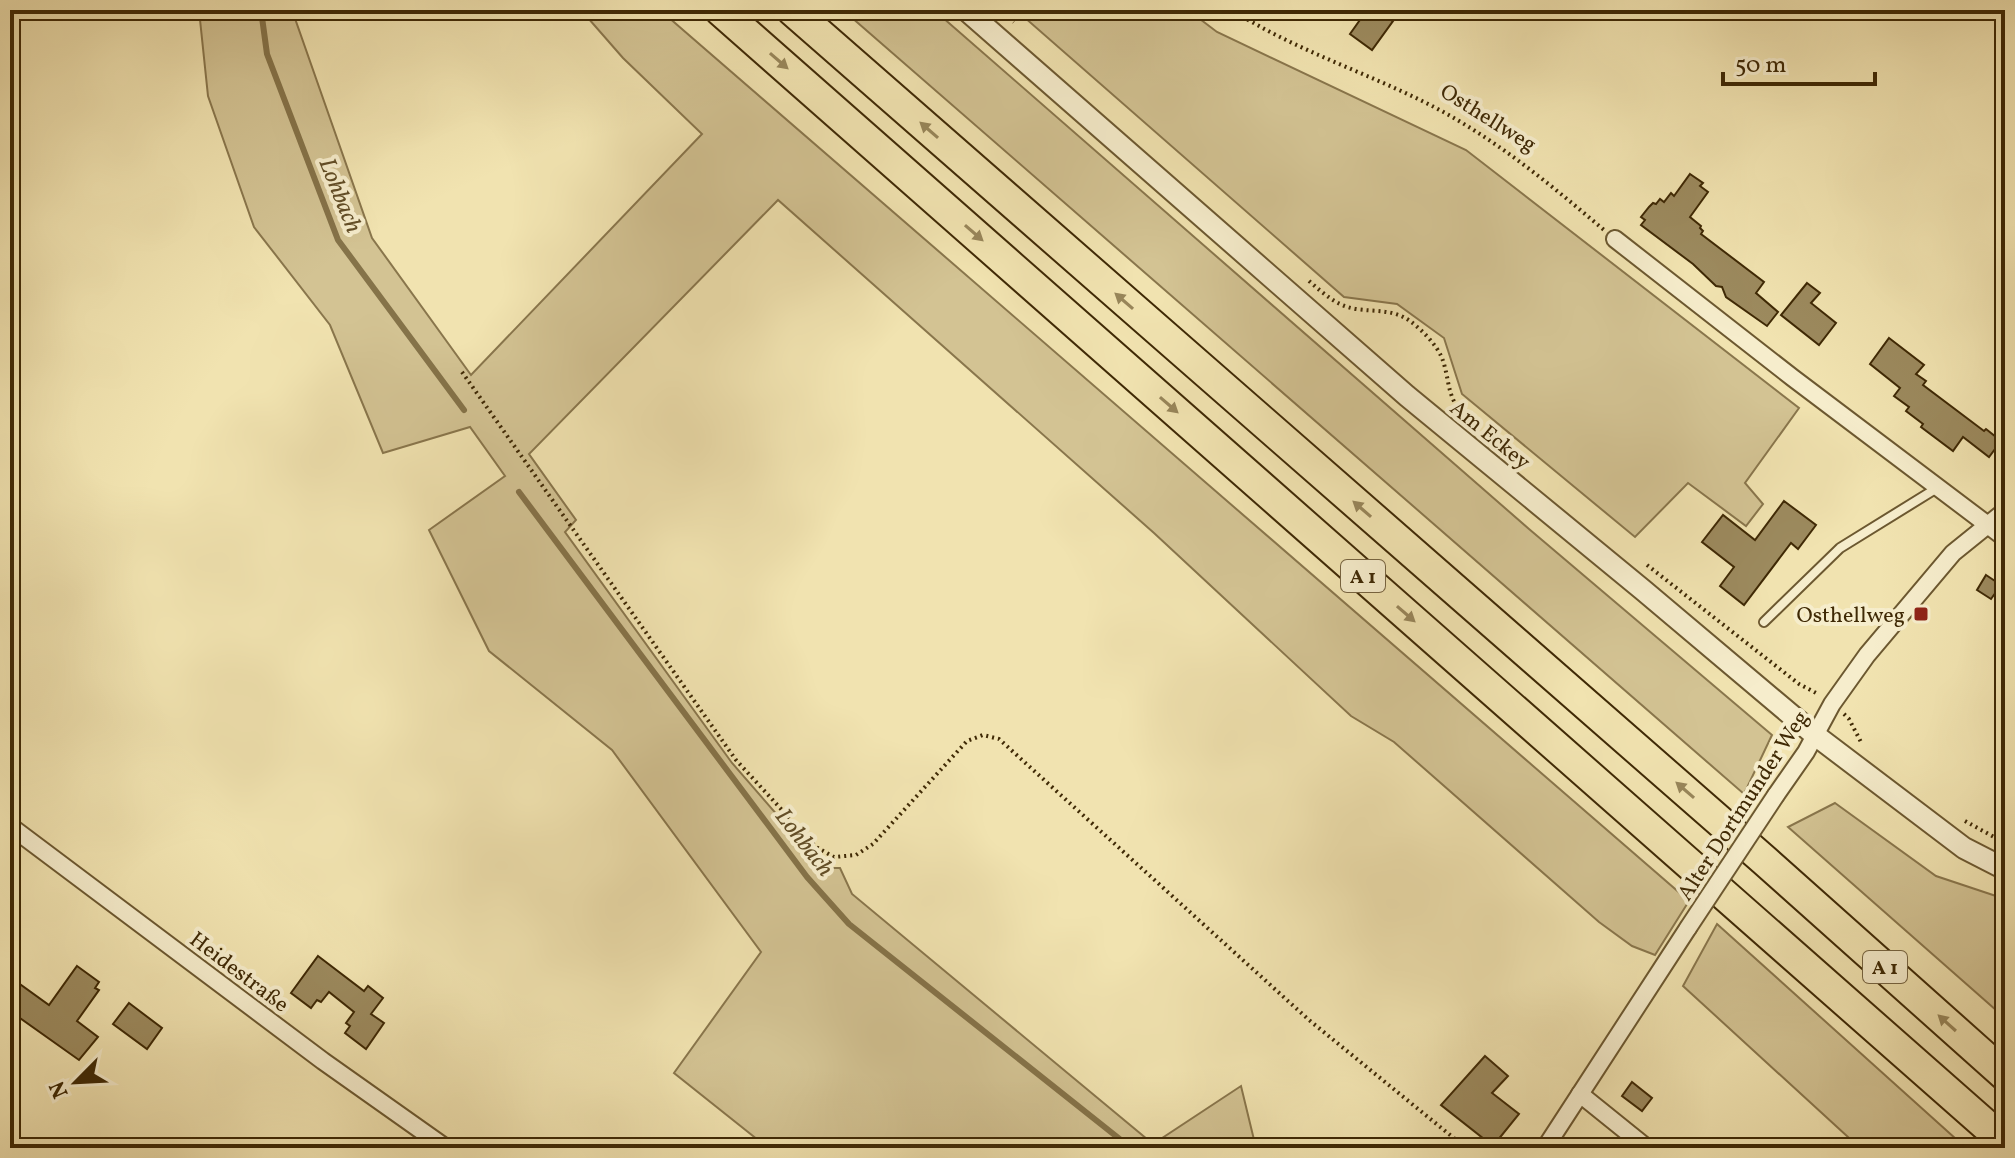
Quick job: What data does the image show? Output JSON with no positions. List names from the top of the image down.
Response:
{
  "streets": {
    "highway": ["A 1"],
    "street": ["Am Eckey", "Alter Dortmunder Weg", "Heidestraße"],
    "path": ["Osthellweg"]
  },
  "crossings": [
    ["Am Eckey", "Alter Dortmunder Weg"]
  ],
  "water": ["Lohbach"],
  "places": {
    "transit": ["Osthellweg"]
  },
  "scale_bar": "50 m",
  "north": "bottom left"
}
